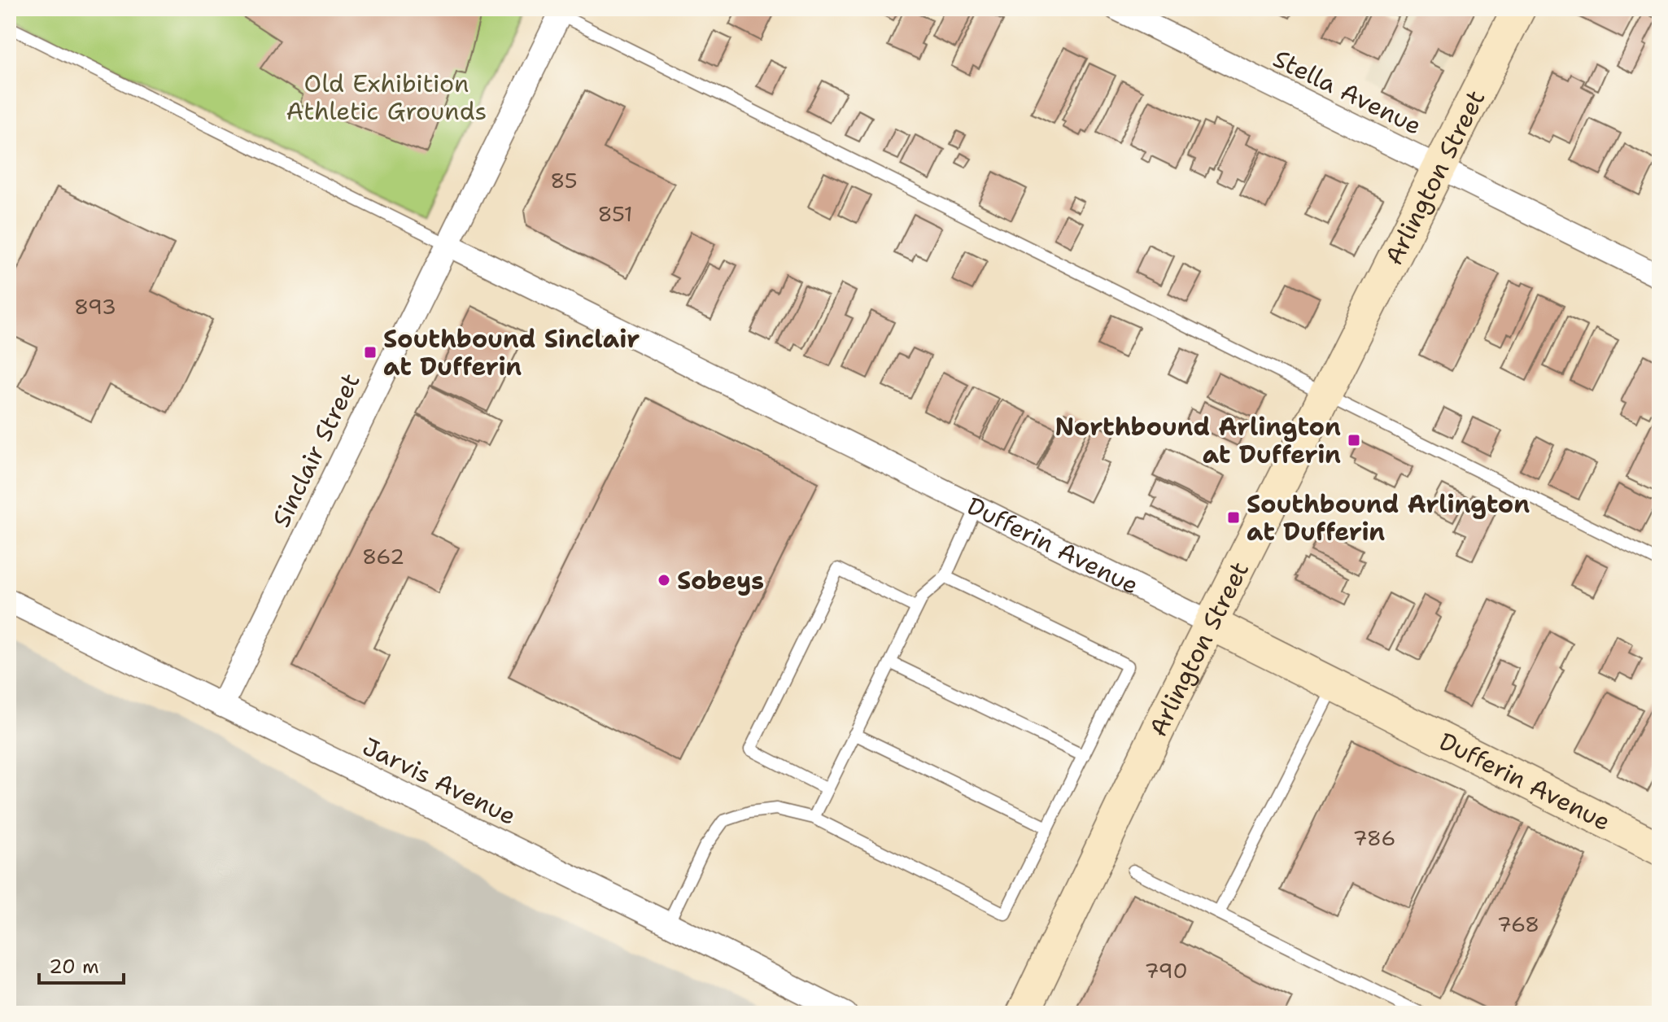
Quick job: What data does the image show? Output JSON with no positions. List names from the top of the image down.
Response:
{
  "streets": {
    "main road": ["Arlington Street", "Dufferin Avenue"],
    "street": ["Stella Avenue", "Sinclair Street", "Jarvis Avenue"]
  },
  "crossings": [
    ["Stella Avenue", "Arlington Street"],
    ["Arlington Street", "Dufferin Avenue"],
    ["Sinclair Street", "Dufferin Avenue"],
    ["Sinclair Street", "Jarvis Avenue"]
  ],
  "parks": ["Old Exhibition Athletic Grounds"],
  "places": {
    "transit": ["Southbound Sinclair at Dufferin", "Northbound Arlington at Dufferin", "Southbound Arlington at Dufferin"],
    "other": ["Sobeys"]
  },
  "house_numbers": [
    "85",
    "851",
    "893",
    "862",
    "786",
    "768",
    "790"
  ],
  "scale_bar": "20 m"
}
